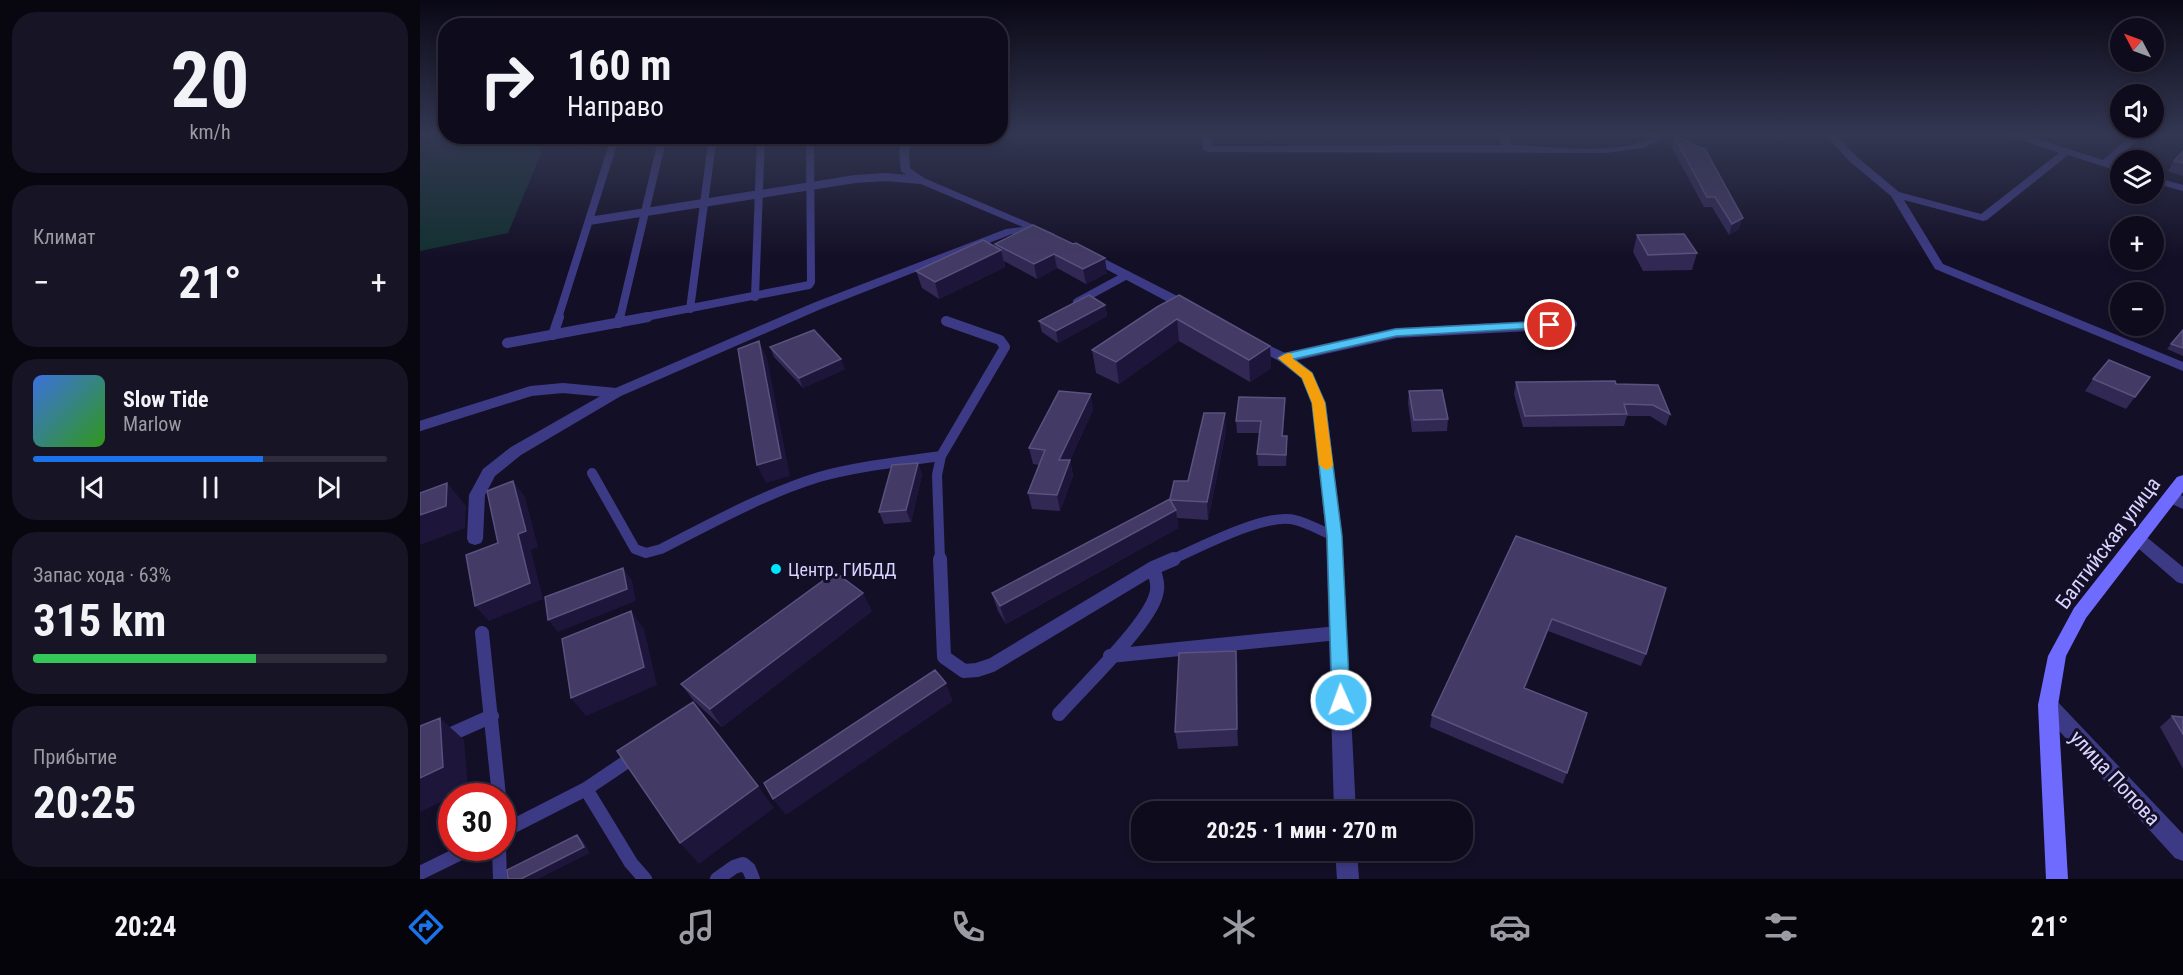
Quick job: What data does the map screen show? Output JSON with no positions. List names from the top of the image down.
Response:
{
  "streets": {
    "main road": ["Балтийская улица"],
    "street": ["улица Попова"]
  },
  "crossings": [
    ["Балтийская улица", "улица Попова"]
  ],
  "places": ["Центр. ГИБДД"],
  "north": "top left",
  "page": {
    "tile": [
      ["20", "km/h"],
      "Климат",
      ["Запас хода · 63%", "315 km"],
      ["Прибытие", "20:25"]
    ],
    "map_buttons": ["+", "−"],
    "turn": ["160 m", "Направо"],
    "heat": ["−", "21°", "+"],
    "song": ["Slow Tide", "Marlow"],
    "limit": "30",
    "trip": "20:25 · 1 мин · 270 m",
    "tabs": ["20:24", "21°"]
  }
}
